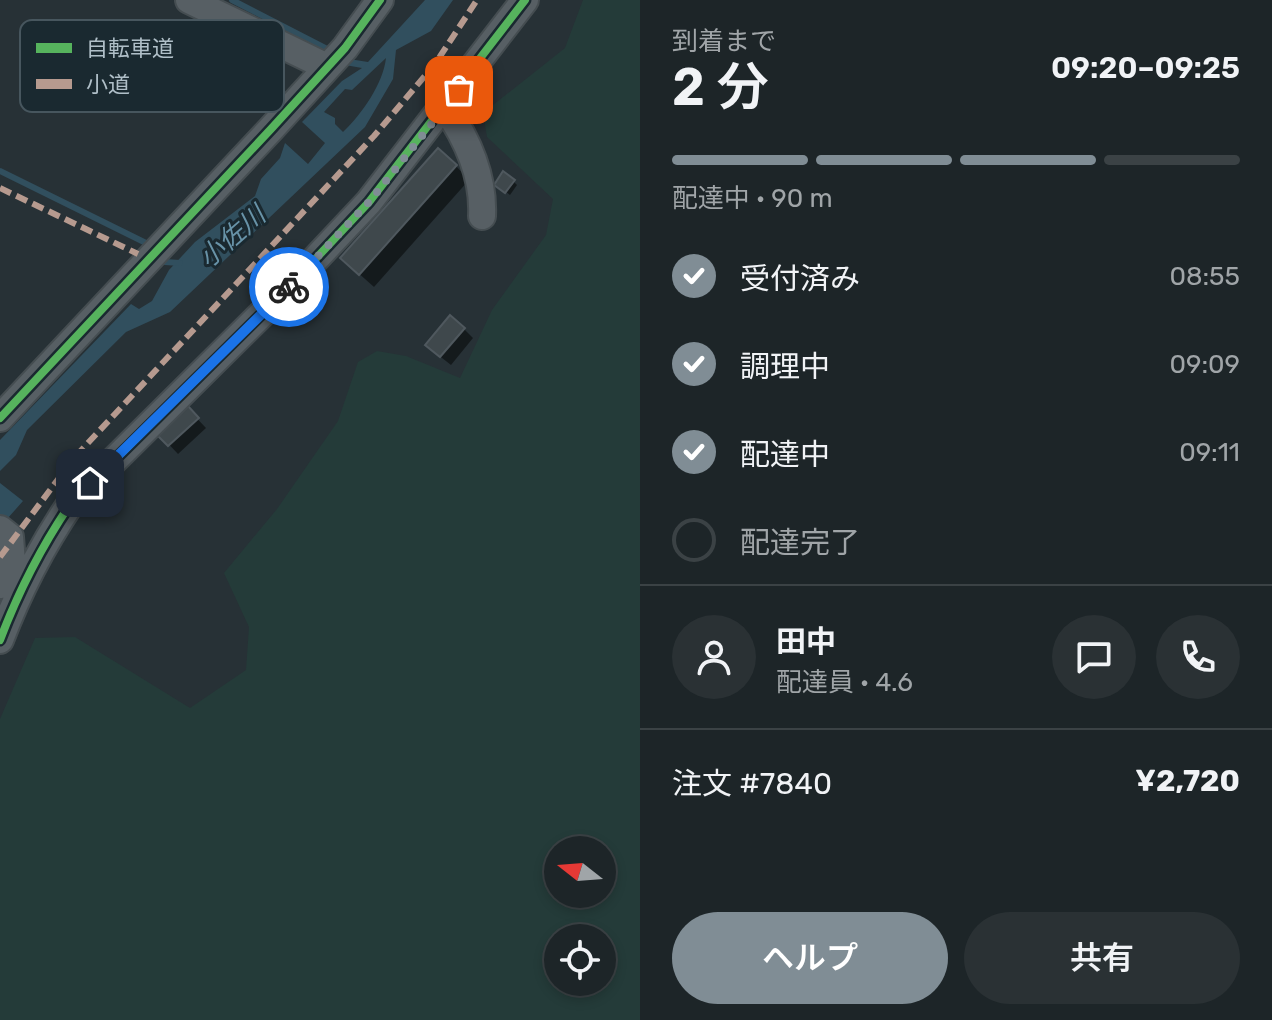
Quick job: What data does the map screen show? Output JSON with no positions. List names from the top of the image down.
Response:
{
  "water": ["小佐川"],
  "legend": ["自転車道", "小道"],
  "north": "left",
  "page": {
    "heading": ["2 分", "到着まで", "09:20–09:25"],
    "panel": [
      "田中",
      "配達員 · 4.6",
      "注文 #7840",
      "¥2,720"
    ],
    "bar": "配達中 · 90 m",
    "list": [
      ["受付済み", "08:55"],
      ["調理中", "09:09"],
      ["配達中", "09:11"],
      "配達完了"
    ],
    "buttons": ["ヘルプ", "共有"]
  }
}
